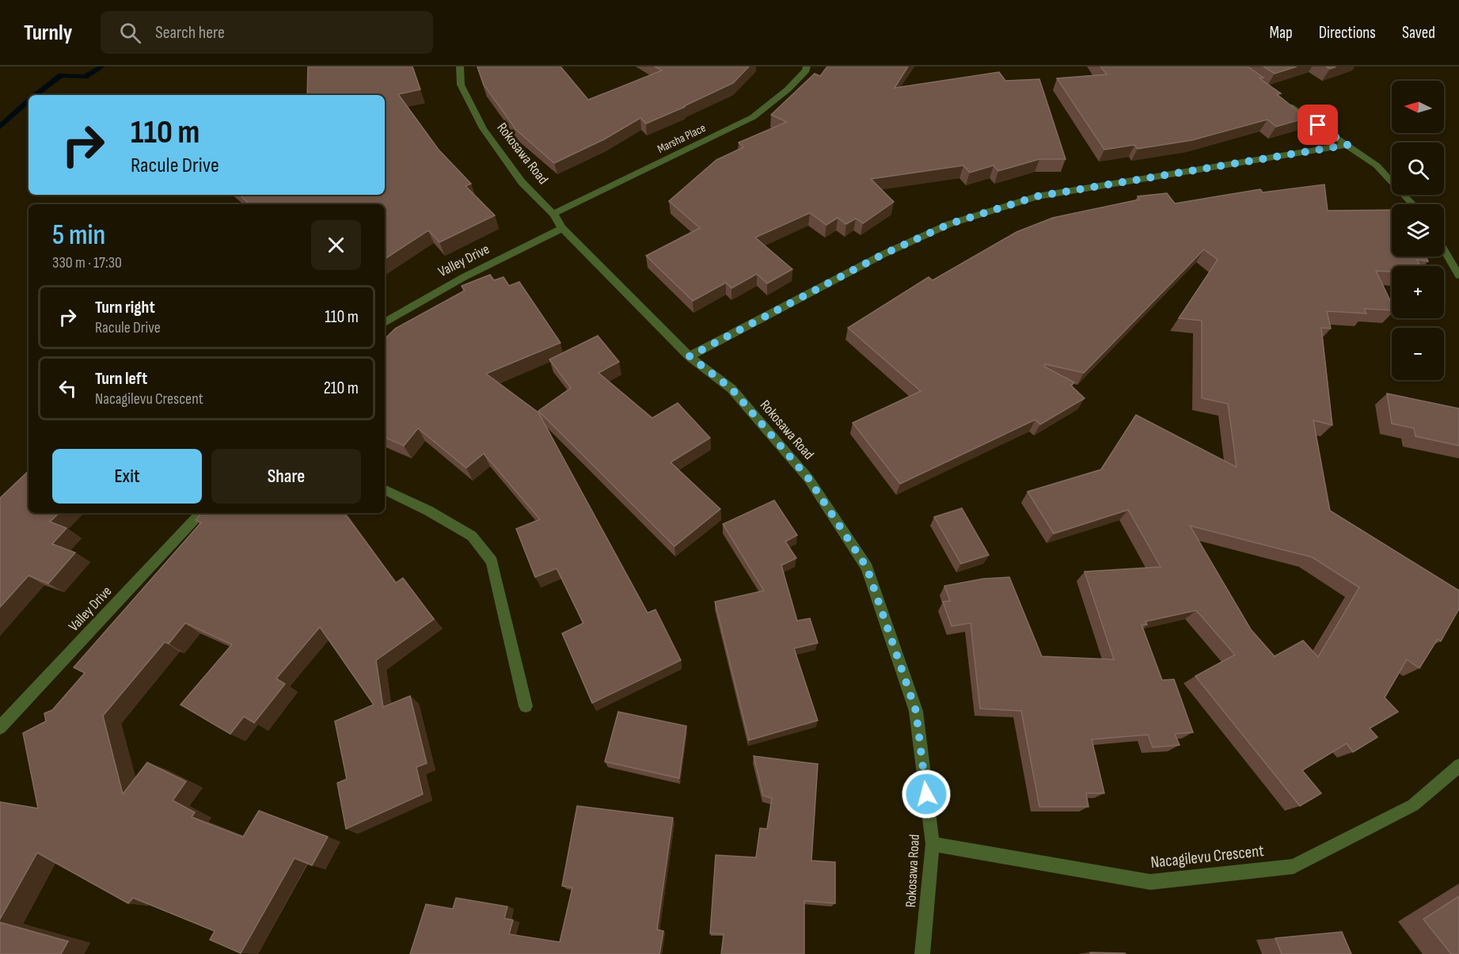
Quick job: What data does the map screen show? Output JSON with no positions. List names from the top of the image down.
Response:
{
  "streets": {
    "street": [
      "Marsha Place",
      "Rokosawa Road",
      "Valley Drive",
      "Nacagilevu Crescent"
    ]
  },
  "crossings": [
    ["Marsha Place", "Rokosawa Road"],
    ["Rokosawa Road", "Valley Drive"],
    ["Rokosawa Road", "Nacagilevu Crescent"]
  ],
  "north": "left",
  "page": {
    "header": "Turnly",
    "search": "Search here",
    "nav": ["Map", "Directions", "Saved"],
    "map_buttons": ["+", "−"],
    "turn": ["110 m", "Racule Drive"],
    "heading": ["5 min", "330 m · 17:30"],
    "list": [
      {
        "name": "Turn right",
        "note": "Racule Drive",
        "value": "110 m"
      },
      {
        "name": "Turn left",
        "note": "Nacagilevu Crescent",
        "value": "210 m"
      }
    ],
    "buttons": ["Exit", "Share"]
  }
}
